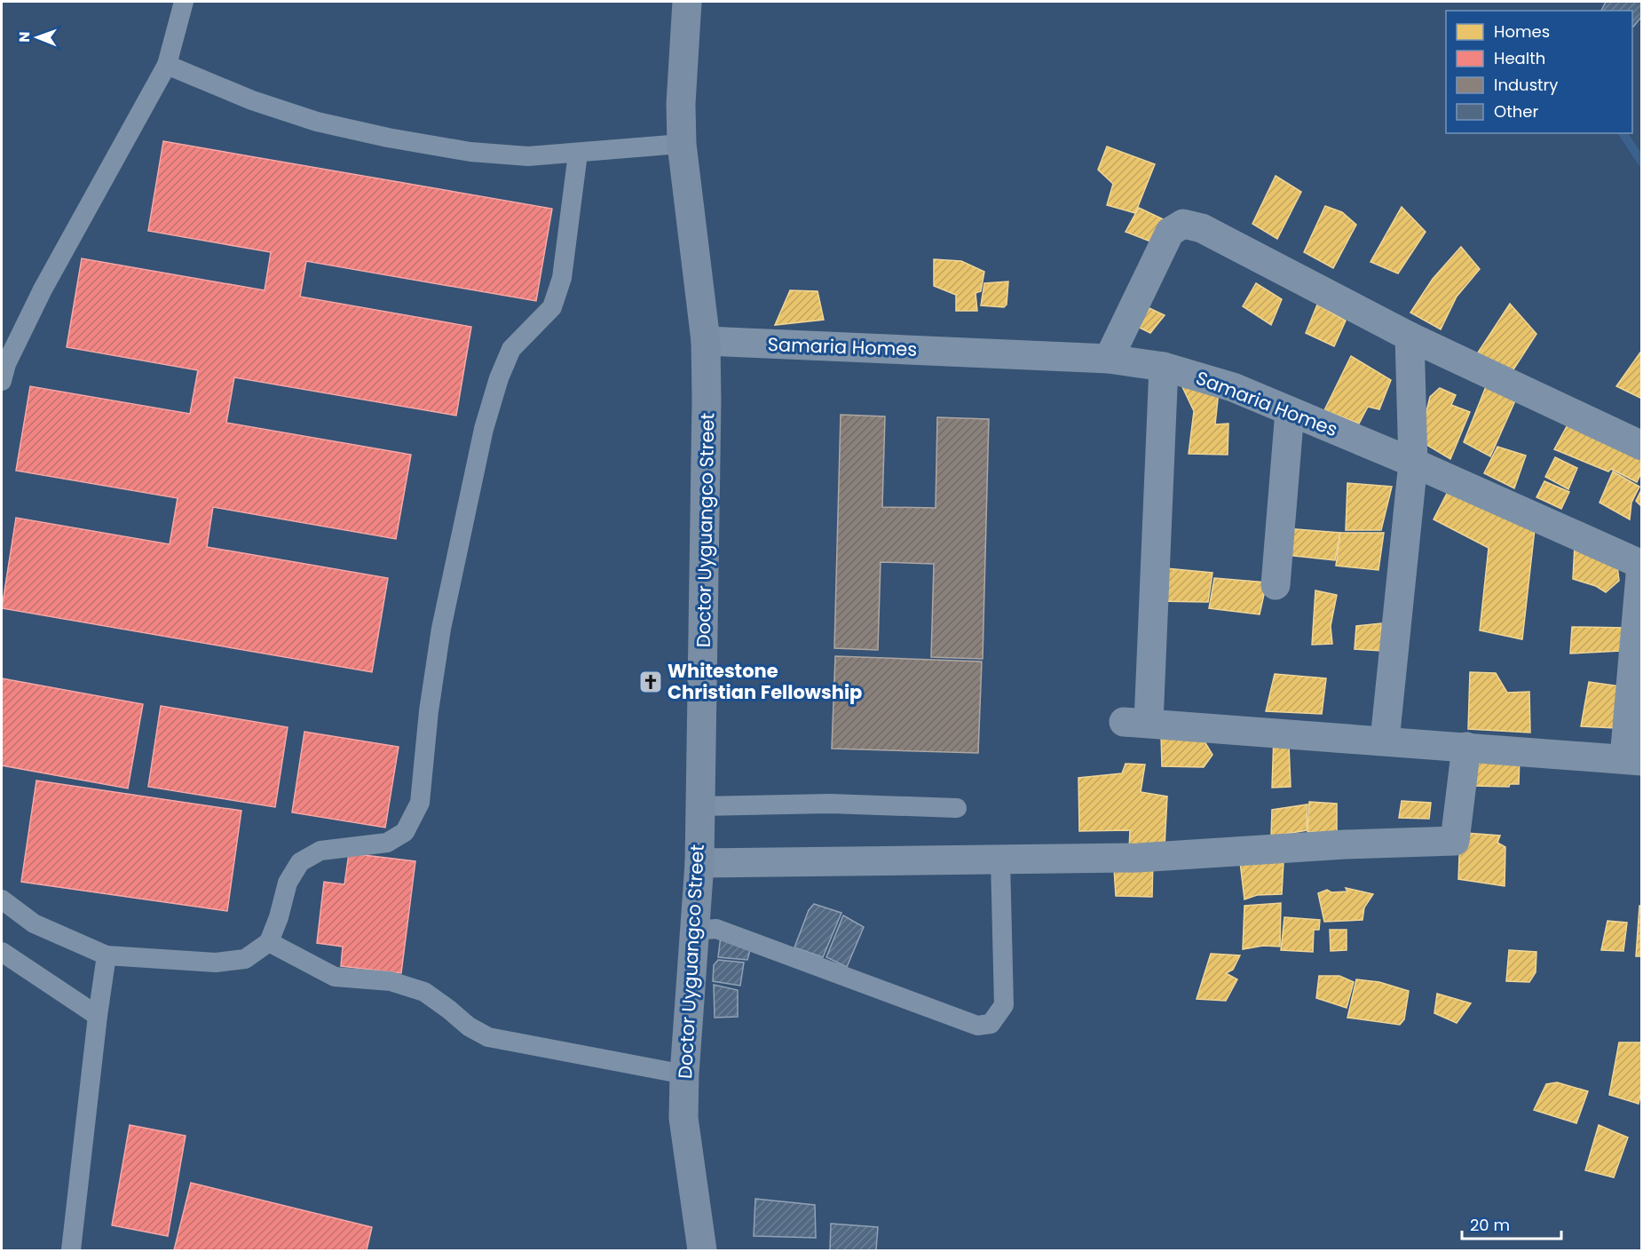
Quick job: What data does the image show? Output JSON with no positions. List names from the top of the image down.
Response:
{
  "streets": {
    "main road": ["Doctor Uyguangco Street"],
    "street": ["Samaria Homes"]
  },
  "crossings": [
    ["Samaria Homes", "Doctor Uyguangco Street"]
  ],
  "places": {
    "church": ["Whitestone Christian Fellowship"]
  },
  "legend": [
    "Homes",
    "Health",
    "Industry",
    "Other"
  ],
  "scale_bar": "20 m",
  "north": "left"
}
